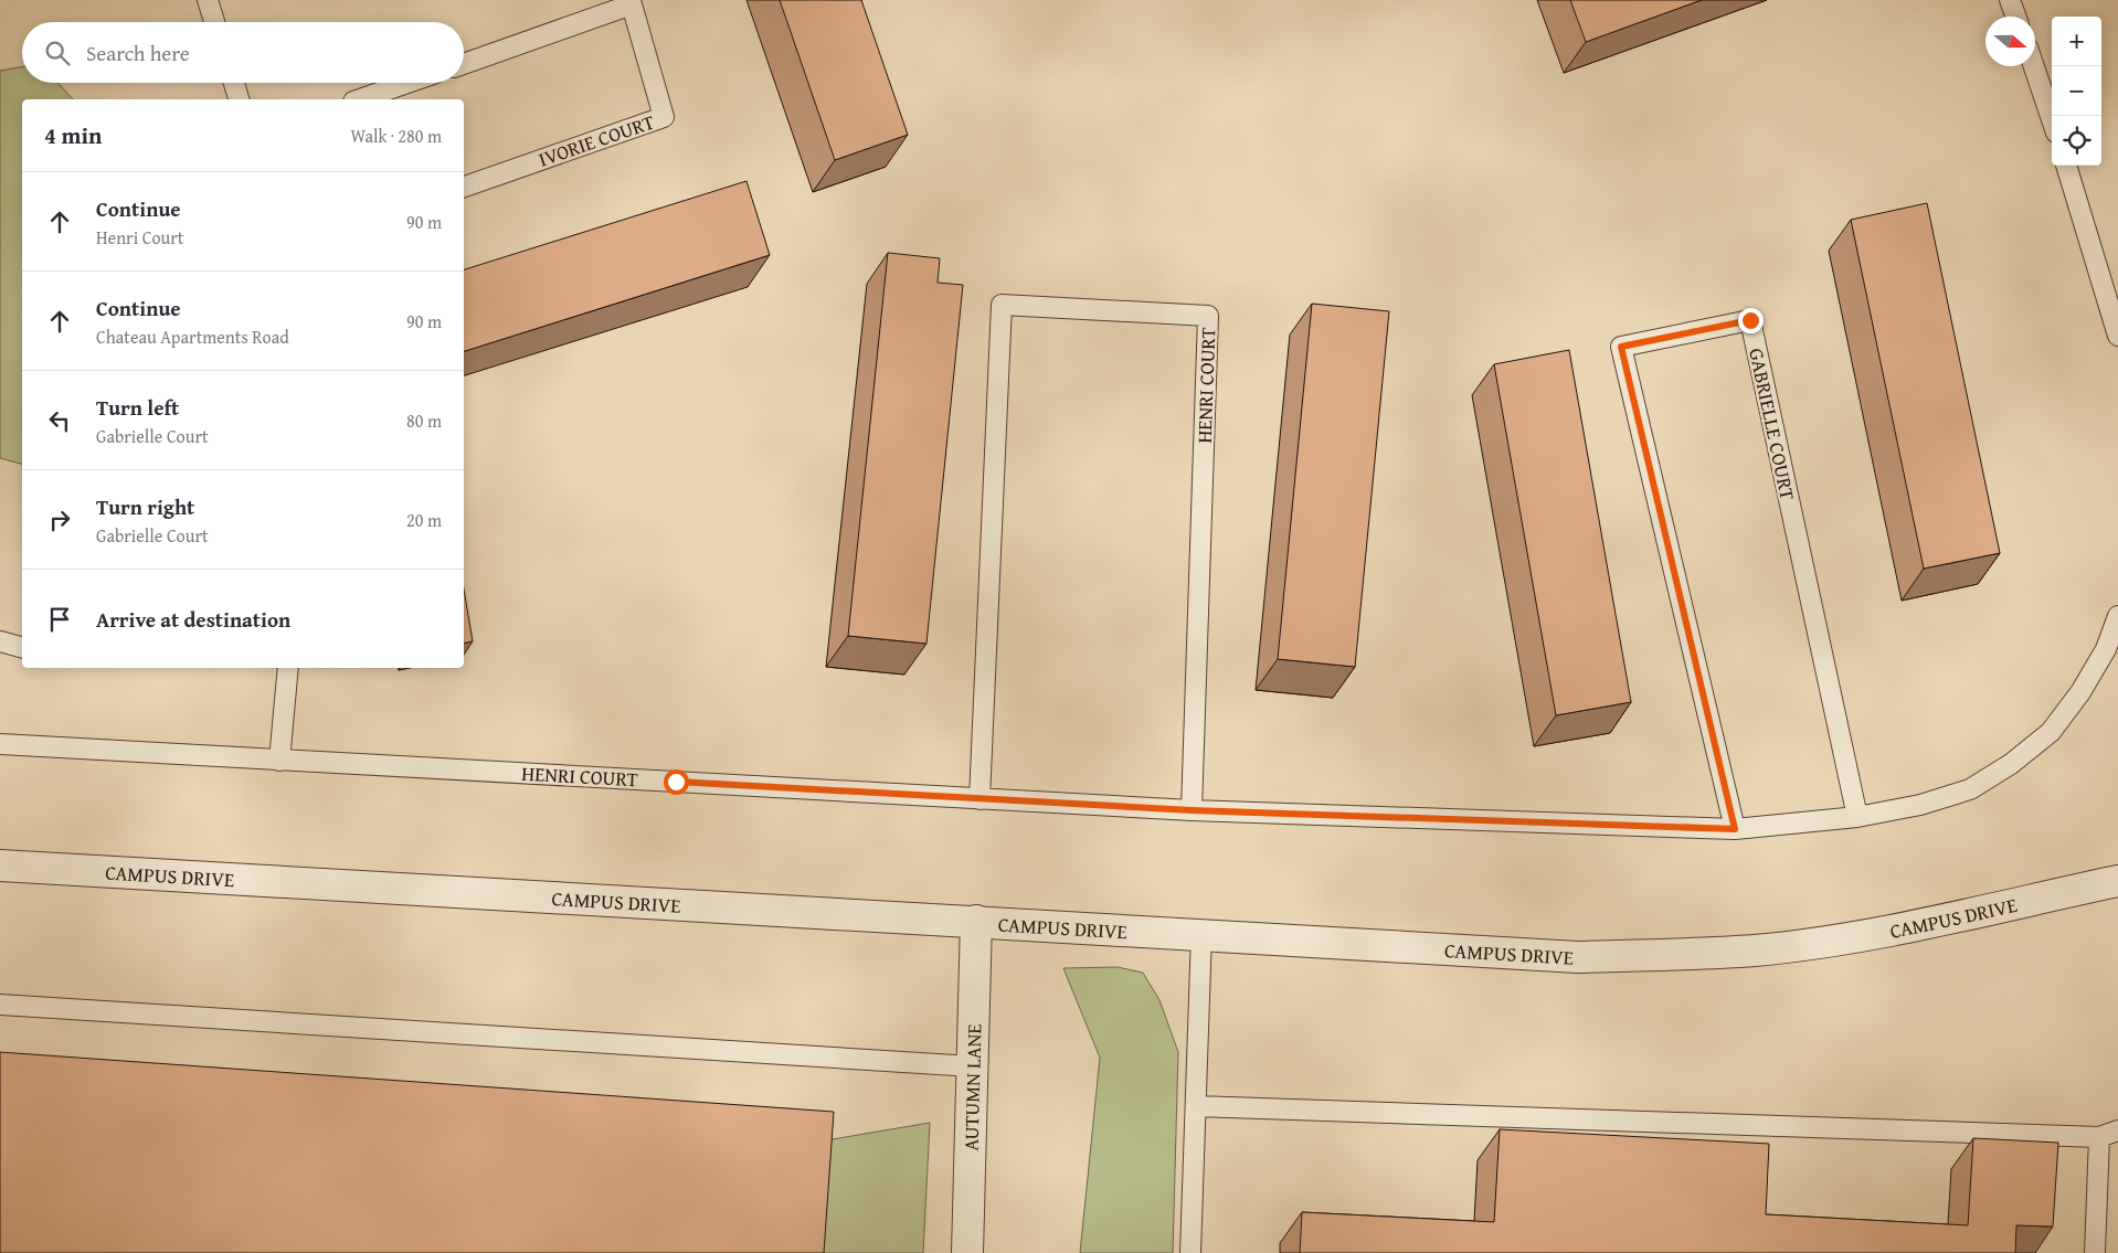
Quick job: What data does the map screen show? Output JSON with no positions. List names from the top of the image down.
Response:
{
  "streets": {
    "street": ["CAMPUS DRIVE", "AUTUMN LANE"],
    "lane": ["IVORIE COURT", "HENRI COURT", "GABRIELLE COURT"]
  },
  "crossings": [
    ["CAMPUS DRIVE", "AUTUMN LANE"]
  ],
  "north": "right",
  "page": {
    "map_buttons": ["+", "−"],
    "search": "Search here",
    "heading": ["4 min", "Walk · 280 m"],
    "list": [
      ["Continue", "Henri Court", "90 m"],
      ["Continue", "Chateau Apartments Road", "90 m"],
      ["Turn left", "Gabrielle Court", "80 m"],
      ["Turn right", "Gabrielle Court", "20 m"],
      "Arrive at destination"
    ]
  }
}
